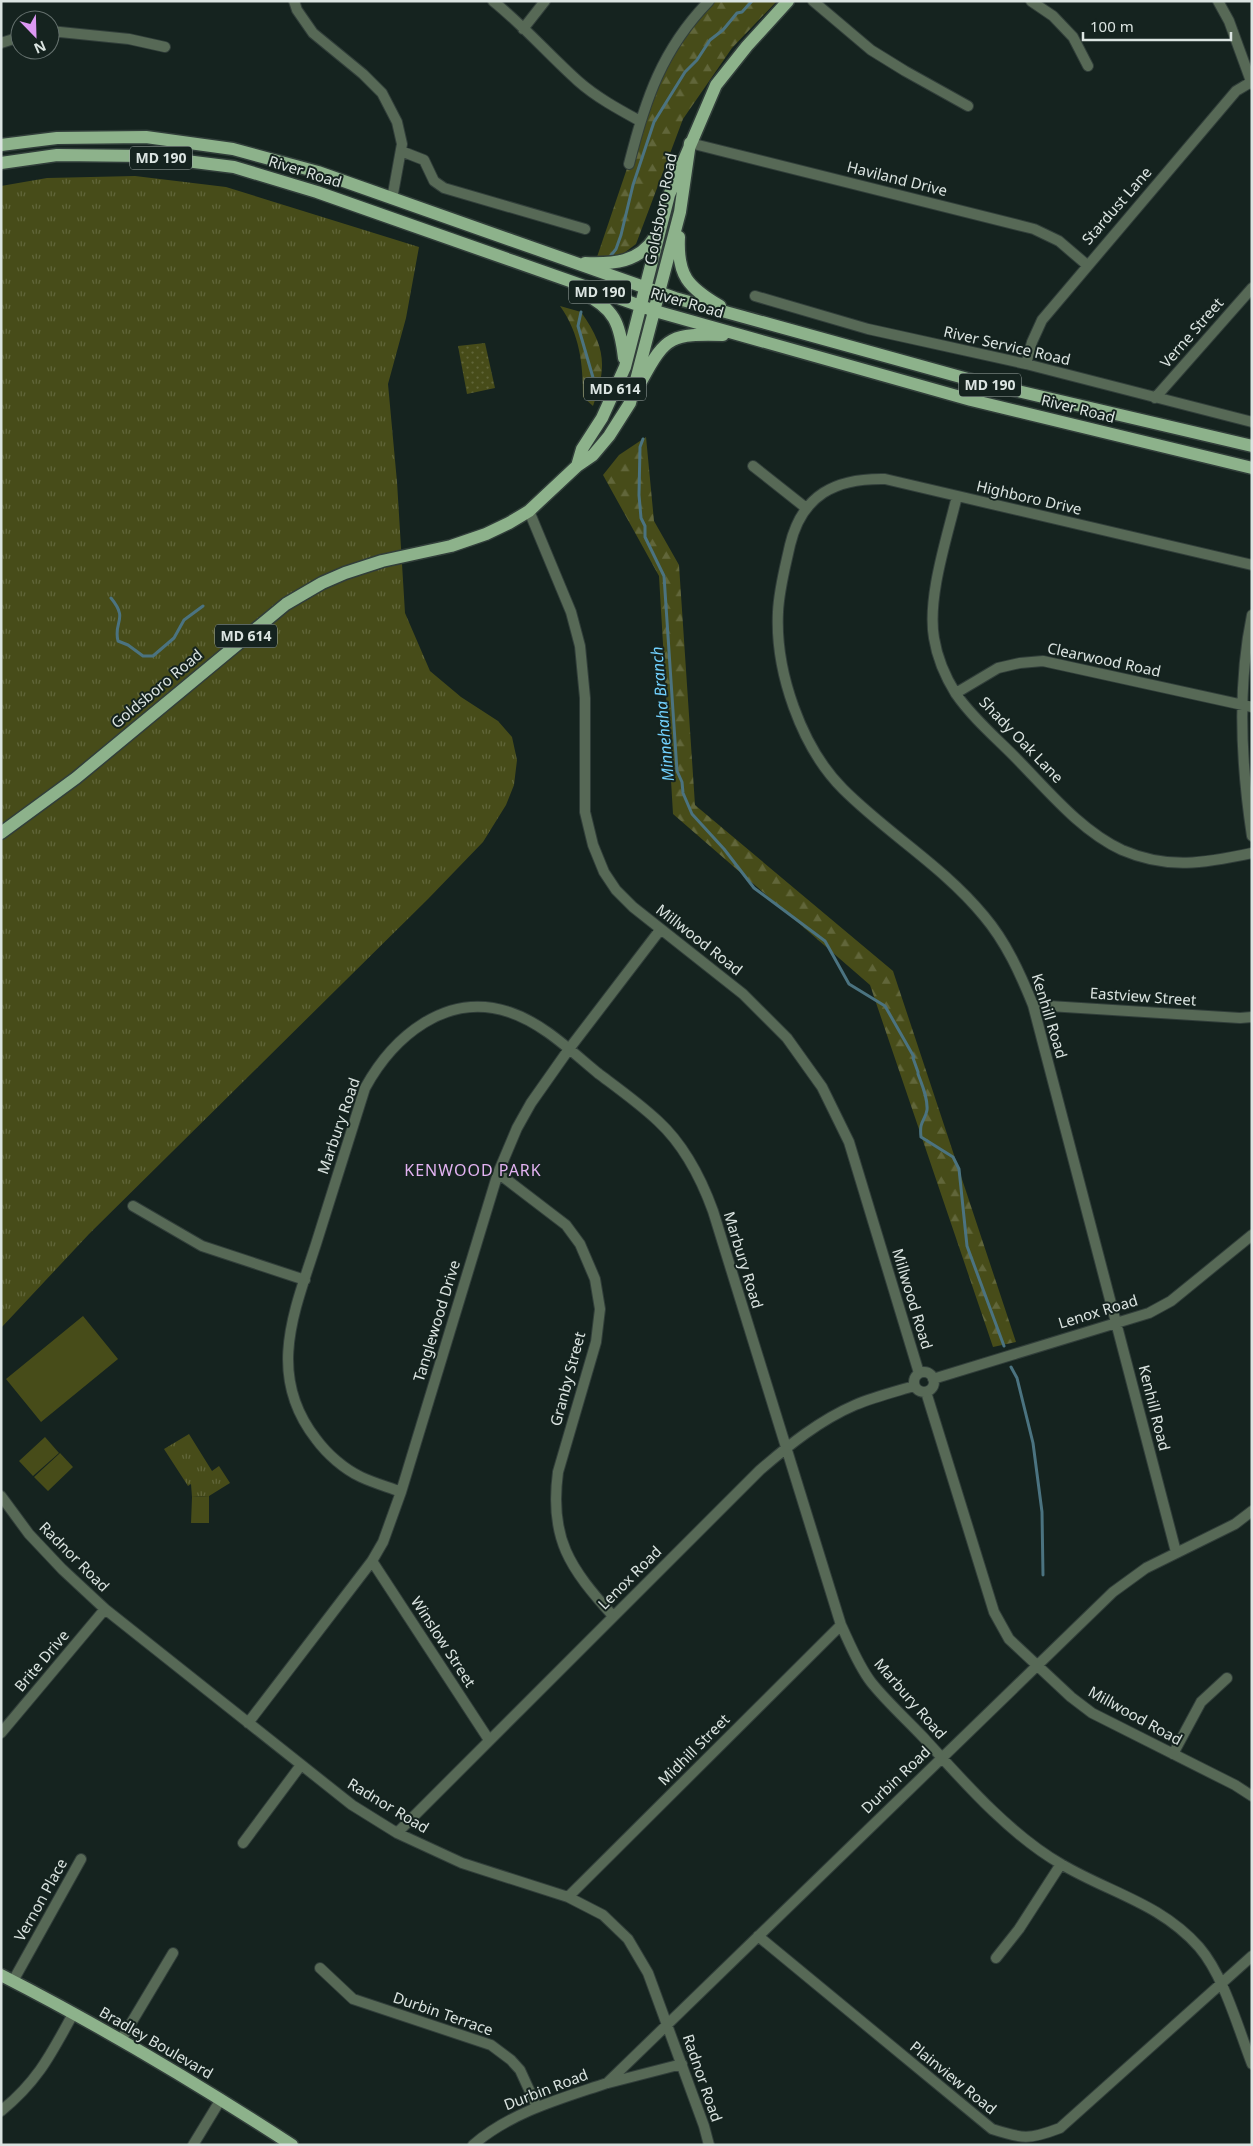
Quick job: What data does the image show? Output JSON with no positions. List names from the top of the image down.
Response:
{
  "streets": {
    "main road": [
      "MD 190",
      "River Road",
      "Goldsboro Road",
      "MD 614",
      "Bradley Boulevard"
    ],
    "street": [
      "Haviland Drive",
      "Stardust Lane",
      "Verne Street",
      "River Service Road",
      "Highboro Drive",
      "Clearwood Road",
      "Shady Oak Lane",
      "Millwood Road",
      "Eastview Street",
      "Kenhill Road",
      "Marbury Road",
      "Lenox Road",
      "Tanglewood Drive",
      "Granby Street",
      "Radnor Road",
      "Winslow Street",
      "Brite Drive",
      "Midhill Street",
      "Durbin Road",
      "Vernon Place",
      "Durbin Terrace",
      "Plainview Road"
    ]
  },
  "crossings": [
    ["River Road", "Goldsboro Road"],
    ["Haviland Drive", "Stardust Lane"],
    ["Haviland Drive", "Goldsboro Road"],
    ["Stardust Lane", "River Service Road"],
    ["Goldsboro Road", "Millwood Road"],
    ["Verne Street", "River Service Road"],
    ["Highboro Drive", "Shady Oak Lane"],
    ["Highboro Drive", "Kenhill Road"],
    ["Clearwood Road", "Shady Oak Lane"],
    ["Millwood Road", "Lenox Road"],
    ["Millwood Road", "Tanglewood Drive"],
    ["Millwood Road", "Durbin Road"],
    ["Eastview Street", "Kenhill Road"],
    ["Kenhill Road", "Lenox Road"],
    ["Kenhill Road", "Durbin Road"],
    ["Marbury Road", "Lenox Road"],
    ["Marbury Road", "Tanglewood Drive"],
    ["Marbury Road", "Midhill Street"],
    ["Marbury Road", "Durbin Road"],
    ["Marbury Road", "Plainview Road"],
    ["Lenox Road", "Granby Street"],
    ["Lenox Road", "Radnor Road"],
    ["Lenox Road", "Winslow Street"],
    ["Tanglewood Drive", "Granby Street"],
    ["Tanglewood Drive", "Radnor Road"],
    ["Tanglewood Drive", "Winslow Street"],
    ["Radnor Road", "Brite Drive"],
    ["Radnor Road", "Midhill Street"],
    ["Radnor Road", "Durbin Road"],
    ["Durbin Road", "Durbin Terrace"],
    ["Durbin Road", "Plainview Road"],
    ["Vernon Place", "Bradley Boulevard"]
  ],
  "districts": ["KENWOOD PARK"],
  "water": ["Minnehaha Branch"],
  "scale_bar": "100 m",
  "north": "bottom right"
}
